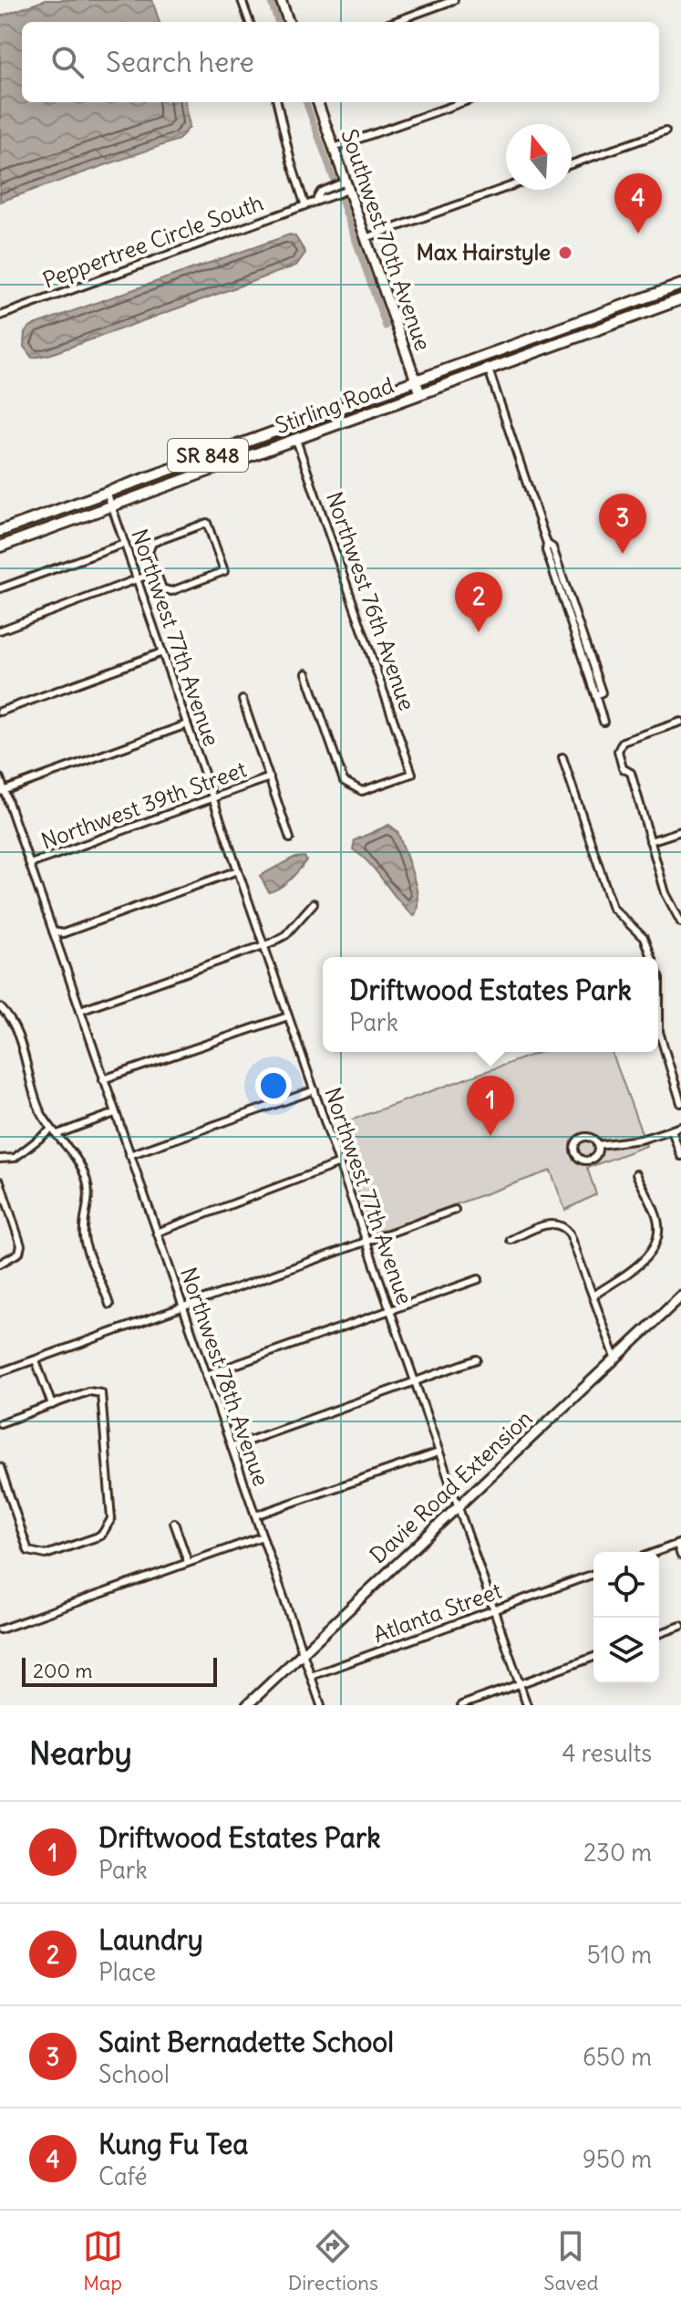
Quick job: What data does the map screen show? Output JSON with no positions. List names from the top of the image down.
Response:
{
  "streets": {
    "main road": [
      "Southwest 70th Avenue",
      "Stirling Road",
      "SR 848",
      "Davie Road Extension"
    ],
    "street": [
      "Peppertree Circle South",
      "Northwest 76th Avenue",
      "Northwest 77th Avenue",
      "Northwest 39th Street",
      "Northwest 78th Avenue",
      "Atlanta Street"
    ]
  },
  "crossings": [
    ["Southwest 70th Avenue", "Peppertree Circle South"],
    ["Southwest 70th Avenue", "Stirling Road"],
    ["Stirling Road", "Northwest 76th Avenue"],
    ["Stirling Road", "Northwest 77th Avenue"],
    ["Northwest 77th Avenue", "Northwest 39th Street"],
    ["Northwest 77th Avenue", "Davie Road Extension"],
    ["Northwest 77th Avenue", "Atlanta Street"],
    ["Northwest 39th Street", "Northwest 78th Avenue"],
    ["Northwest 78th Avenue", "Davie Road Extension"]
  ],
  "places": ["Max Hairstyle"],
  "scale_bar": "200 m",
  "north": "top",
  "page": {
    "search": "Search here",
    "pins": [
      "4",
      "3",
      "2",
      "1"
    ],
    "popup": ["Driftwood Estates Park", "Park"],
    "scale": "200 m",
    "heading": ["Nearby", "4 results"],
    "list": [
      {
        "mark": "1",
        "name": "Driftwood Estates Park",
        "note": "Park",
        "value": "230 m"
      },
      {
        "mark": "2",
        "name": "Laundry",
        "note": "Place",
        "value": "510 m"
      },
      {
        "mark": "3",
        "name": "Saint Bernadette School",
        "note": "School",
        "value": "650 m"
      },
      {
        "mark": "4",
        "name": "Kung Fu Tea",
        "note": "Café",
        "value": "950 m"
      }
    ],
    "nav": ["Map", "Directions", "Saved"]
  }
}
